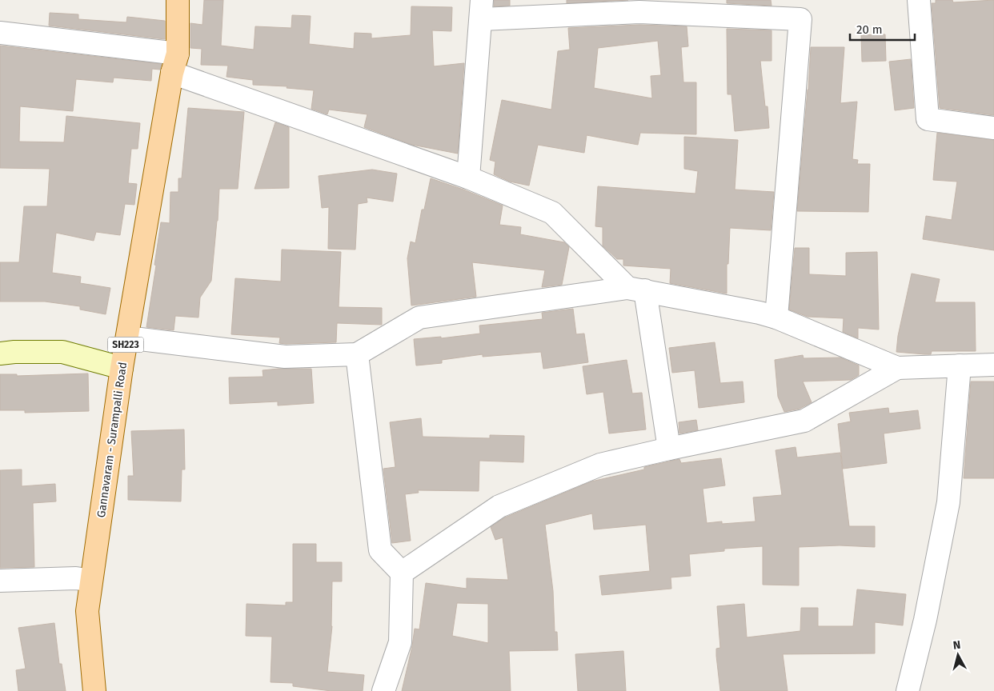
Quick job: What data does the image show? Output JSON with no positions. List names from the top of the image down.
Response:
{
  "streets": {
    "main road": ["SH223", "Gannavaram - Surampalli Road"]
  },
  "scale_bar": "20 m",
  "north": "top"
}
